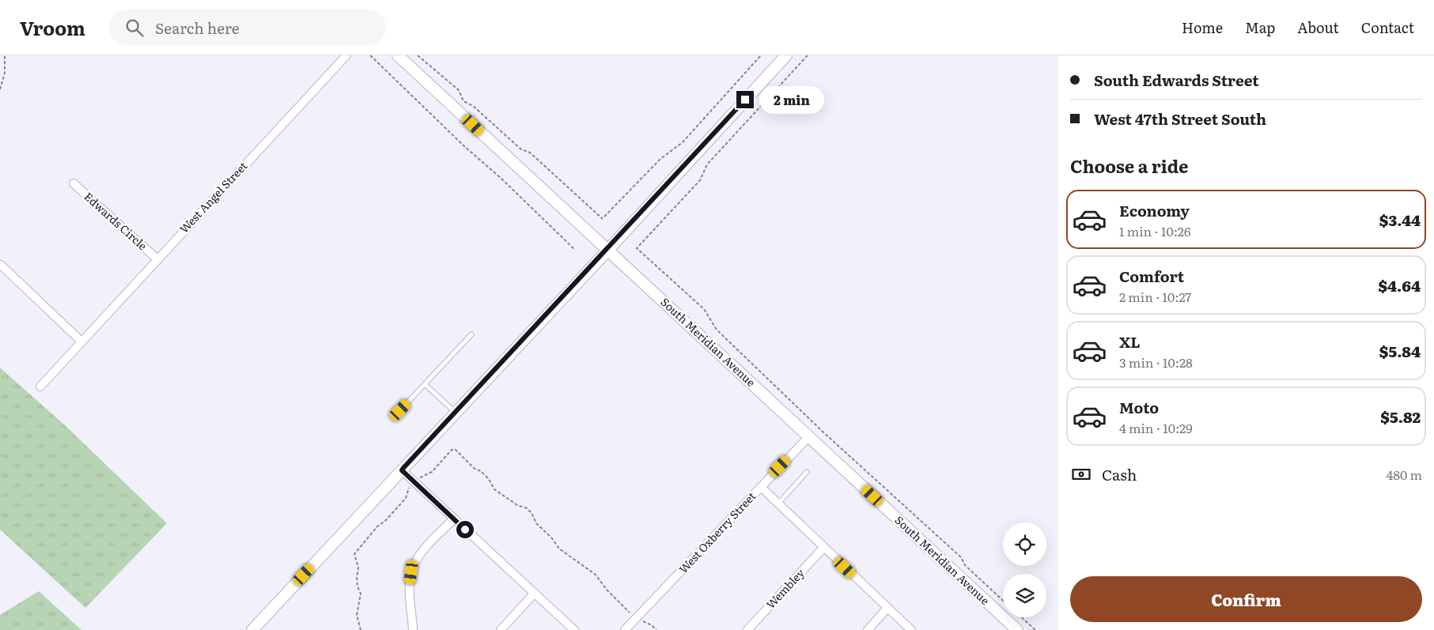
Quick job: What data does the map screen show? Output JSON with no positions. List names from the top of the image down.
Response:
{
  "streets": {
    "main road": ["South Meridian Avenue"],
    "street": [
      "West Angel Street",
      "Edwards Circle",
      "West Oxberry Street",
      "Wembley"
    ]
  },
  "crossings": [
    ["West Angel Street", "Edwards Circle"],
    ["South Meridian Avenue", "West Oxberry Street"]
  ],
  "page": {
    "header": "Vroom",
    "search": "Search here",
    "nav": [
      "Home",
      "Map",
      "About",
      "Contact"
    ],
    "banner": ["South Edwards Street", "West 47th Street South"],
    "bubble": "2 min",
    "heading": "Choose a ride",
    "list": [
      {
        "name": "Economy",
        "note": "1 min · 10:26",
        "value": "$3.44"
      },
      {
        "name": "Comfort",
        "note": "2 min · 10:27",
        "value": "$4.64"
      },
      {
        "name": "XL",
        "note": "3 min · 10:28",
        "value": "$5.84"
      },
      {
        "name": "Moto",
        "note": "4 min · 10:29",
        "value": "$5.82"
      }
    ],
    "pay": ["Cash", "480 m"],
    "buttons": "Confirm"
  }
}
